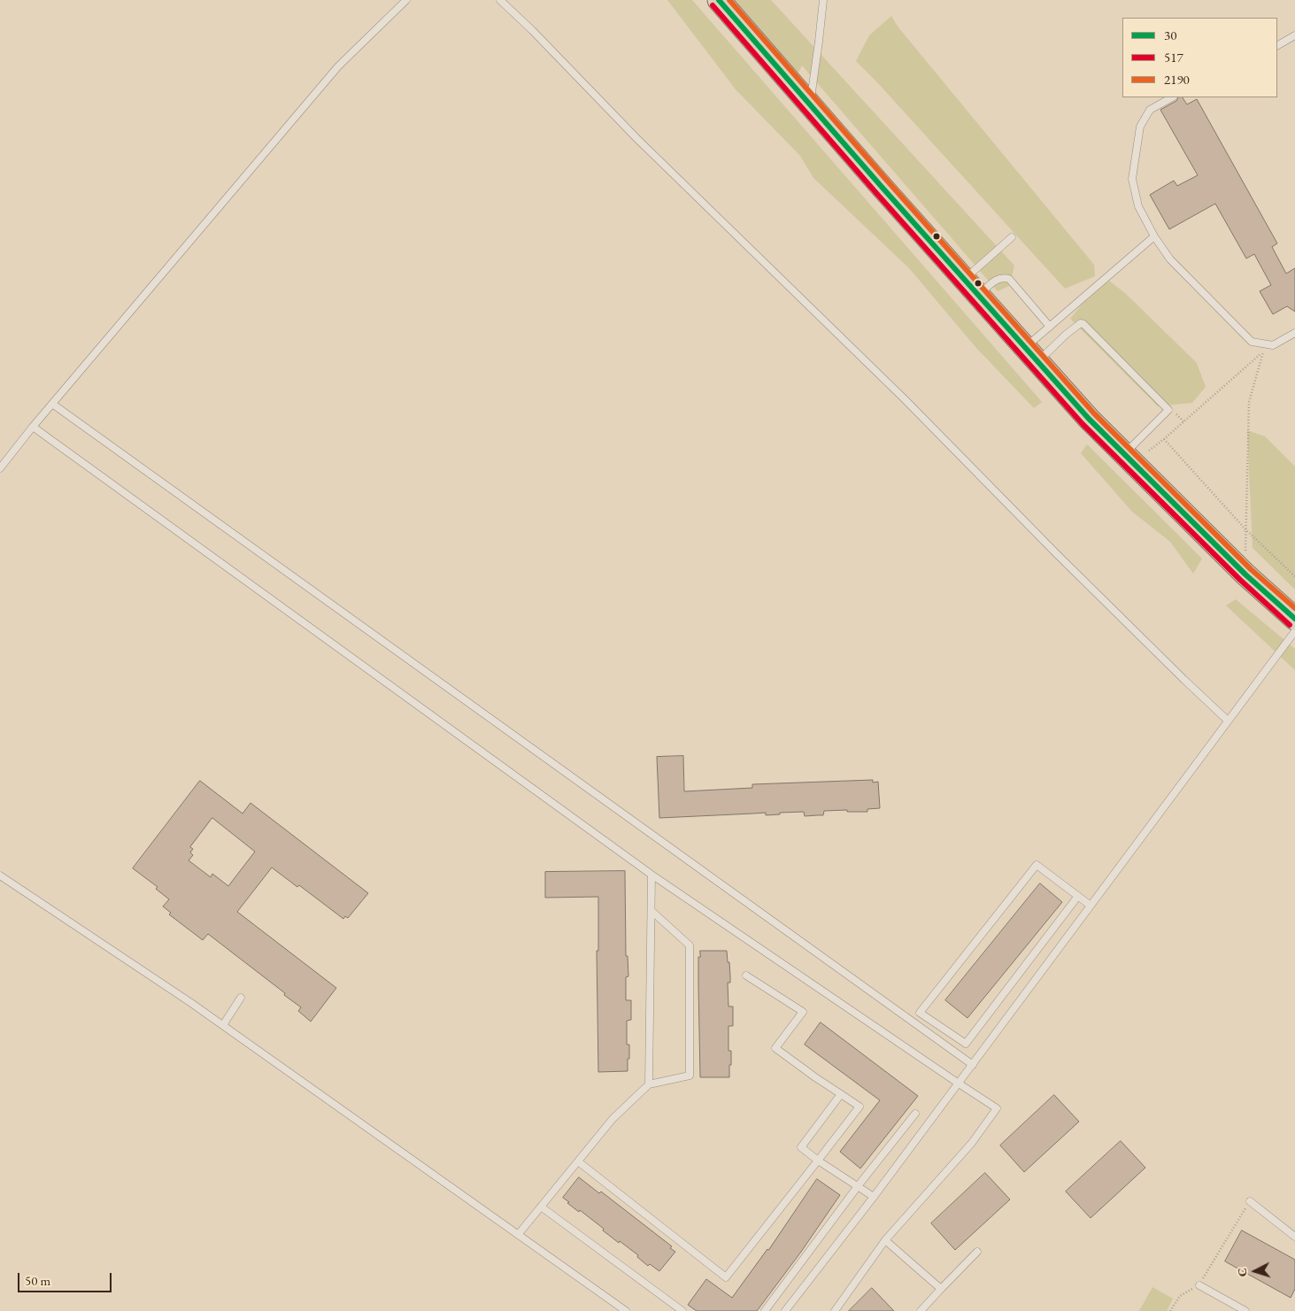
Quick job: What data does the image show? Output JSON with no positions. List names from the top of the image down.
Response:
{
  "lines": ["transit line 30", "transit line 2190", "transit line 517"],
  "legend": ["30", "517", "2190"],
  "scale_bar": "50 m",
  "north": "left"
}
